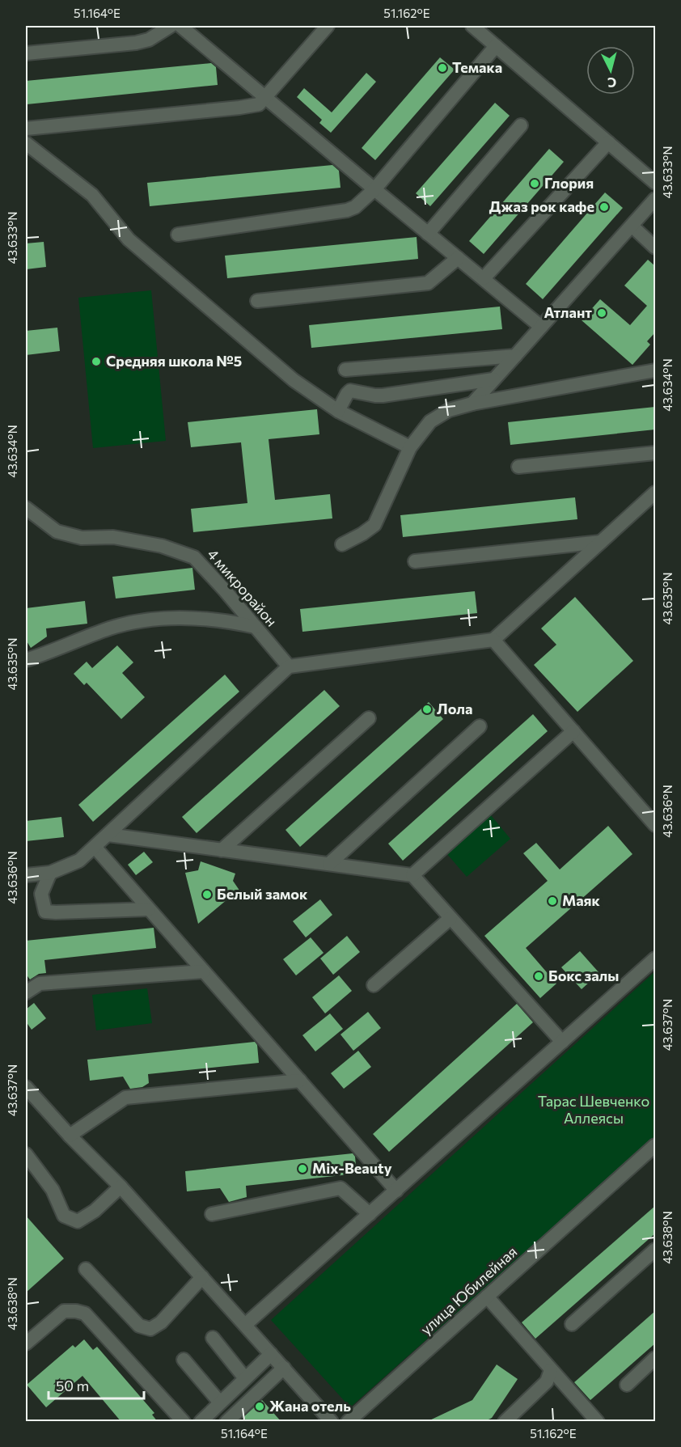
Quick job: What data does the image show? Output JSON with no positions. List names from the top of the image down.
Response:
{
  "streets": {
    "street": ["4 микрорайон", "улица Юбилейная"]
  },
  "parks": ["Тарас Шевченко Аллеясы"],
  "places": [
    "Темака",
    "Глория",
    "Джаз рок кафе",
    "Атлант",
    "Средняя школа №5",
    "Лола",
    "Белый замок",
    "Маяк",
    "Бокс залы",
    "Mix-Beauty",
    "Жана отель"
  ],
  "scale_bar": "50 m",
  "north": "bottom",
  "coordinates": [
    "51.164°E",
    "51.162°E",
    "43.633°N",
    "43.634°N",
    "43.635°N",
    "43.636°N",
    "43.637°N",
    "43.638°N"
  ]
}
